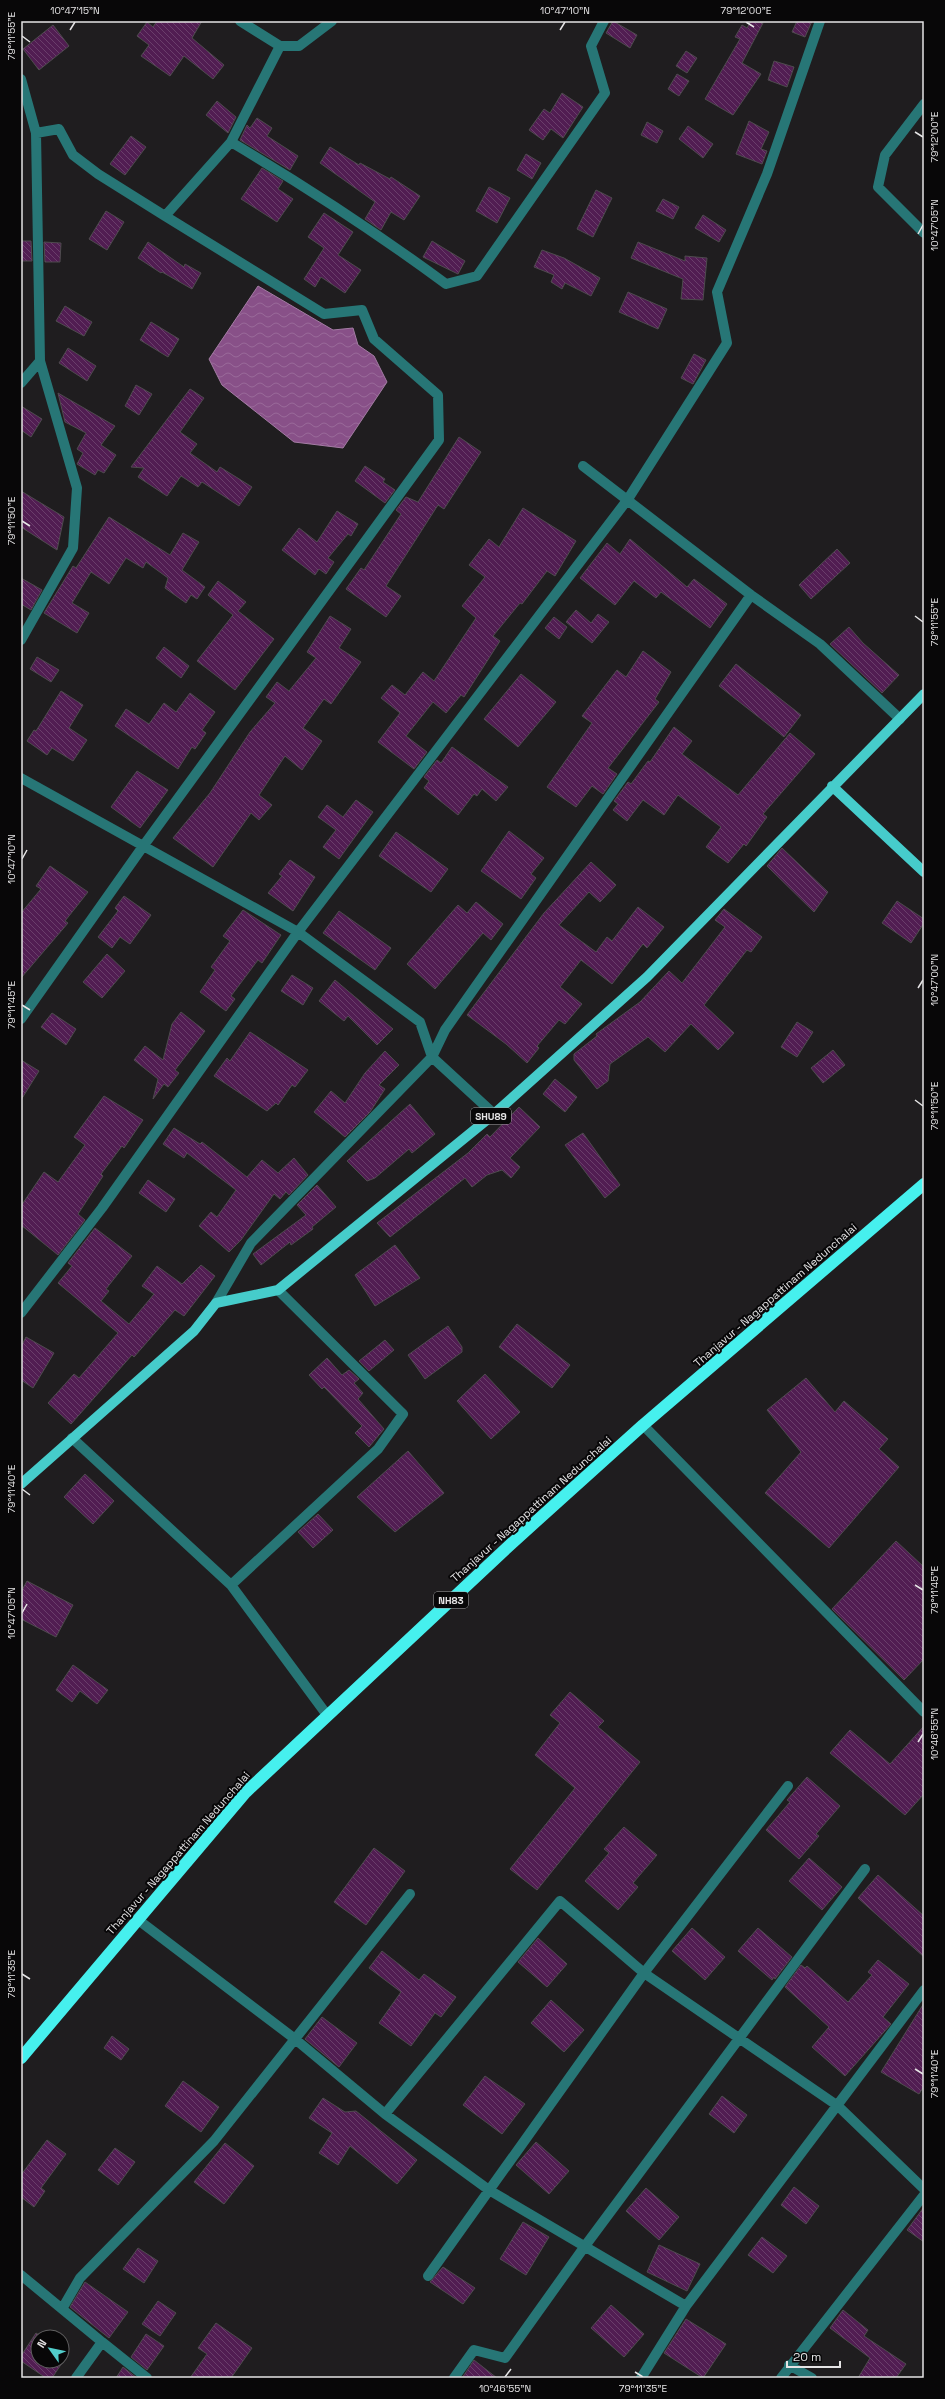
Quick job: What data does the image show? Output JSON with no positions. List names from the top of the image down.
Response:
{
  "streets": {
    "highway": ["Thanjavur - Nagappattinam Nedunchalai", "NH83"],
    "main road": ["SHU89"]
  },
  "scale_bar": "20 m",
  "north": "top left",
  "coordinates": [
    "10°47'15\"N",
    "10°47'10\"N",
    "79°12'00\"E",
    "79°11'55\"E",
    "10°47'05\"N",
    "79°11'50\"E",
    "10°47'00\"N",
    "79°11'45\"E",
    "79°11'40\"E",
    "10°46'55\"N",
    "79°11'35\"E"
  ]
}
